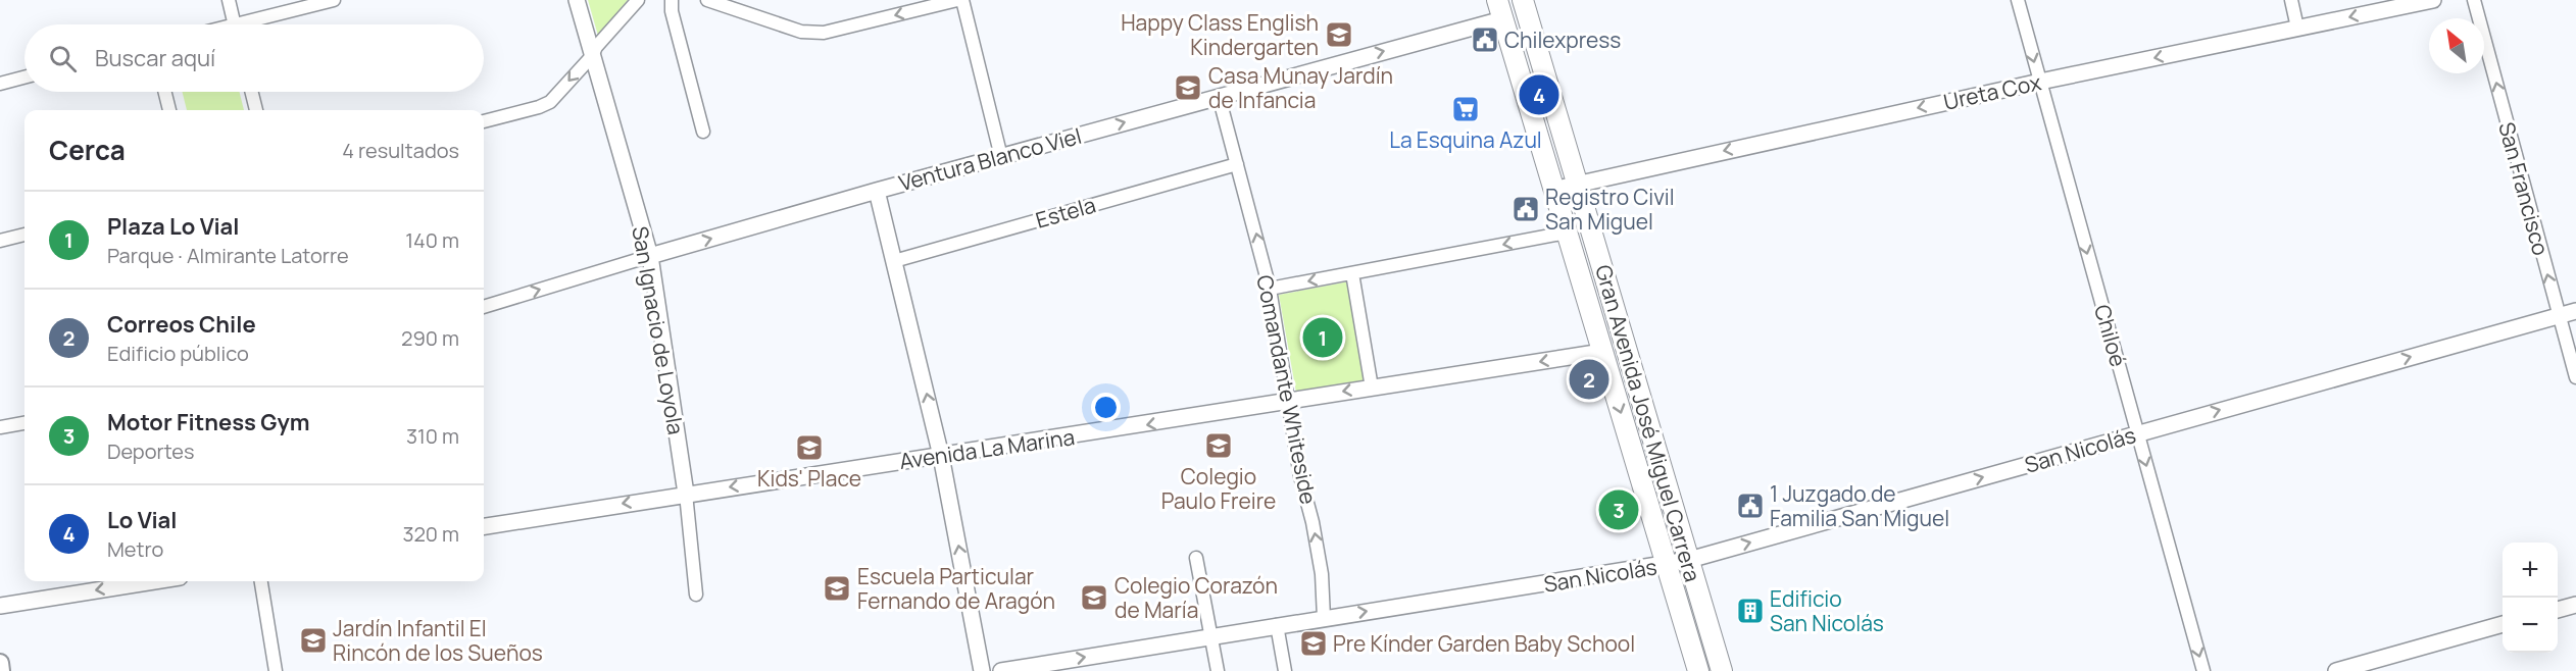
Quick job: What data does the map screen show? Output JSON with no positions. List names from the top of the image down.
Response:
{
  "streets": {
    "main road": ["Gran Avenida José Miguel Carrera"],
    "street": [
      "Ureta Cox",
      "Ventura Blanco Viel",
      "San Francisco",
      "Estela",
      "San Ignacio de Loyola",
      "Chiloé",
      "Comandante Whiteside",
      "Avenida La Marina",
      "San Nicolás"
    ]
  },
  "crossings": [
    ["Ureta Cox", "Chiloé"],
    ["Ureta Cox", "Gran Avenida José Miguel Carrera"],
    ["Ventura Blanco Viel", "San Ignacio de Loyola"],
    ["Ventura Blanco Viel", "Comandante Whiteside"],
    ["Ventura Blanco Viel", "Gran Avenida José Miguel Carrera"],
    ["San Francisco", "San Nicolás"],
    ["Estela", "Comandante Whiteside"],
    ["San Ignacio de Loyola", "Avenida La Marina"],
    ["Chiloé", "San Nicolás"],
    ["Comandante Whiteside", "Avenida La Marina"],
    ["Comandante Whiteside", "San Nicolás"],
    ["Gran Avenida José Miguel Carrera", "Avenida La Marina"],
    ["Gran Avenida José Miguel Carrera", "San Nicolás"]
  ],
  "one_way": [
    "Ureta Cox",
    "Ventura Blanco Viel",
    "San Francisco",
    "Chiloé",
    "Comandante Whiteside",
    "Avenida La Marina",
    "San Nicolás"
  ],
  "places": {
    "school or university": [
      "Happy Class English Kindergarten",
      "Casa Munay Jardín de Infancia",
      "Colegio Paulo Freire",
      "Kids' Place",
      "Escuela Particular Fernando de Aragón",
      "Colegio Corazón de María",
      "Jardín Infantil El Rincón de los Sueños",
      "Pre Kínder Garden Baby School"
    ],
    "public building": ["Chilexpress", "Registro Civil San Miguel", "1 Juzgado de Familia San Miguel"],
    "supermarket": ["La Esquina Azul"],
    "building": ["Edificio San Nicolás"]
  },
  "north": "top left",
  "page": {
    "search": "Buscar aquí",
    "pins": [
      "4",
      "1",
      "2",
      "3"
    ],
    "heading": ["Cerca", "4 resultados"],
    "list": [
      {
        "mark": "1",
        "name": "Plaza Lo Vial",
        "note": "Parque · Almirante Latorre",
        "value": "140 m"
      },
      {
        "mark": "2",
        "name": "Correos Chile",
        "note": "Edificio público",
        "value": "290 m"
      },
      {
        "mark": "3",
        "name": "Motor Fitness Gym",
        "note": "Deportes",
        "value": "310 m"
      },
      {
        "mark": "4",
        "name": "Lo Vial",
        "note": "Metro",
        "value": "320 m"
      }
    ],
    "map_buttons": ["+", "−"]
  }
}
